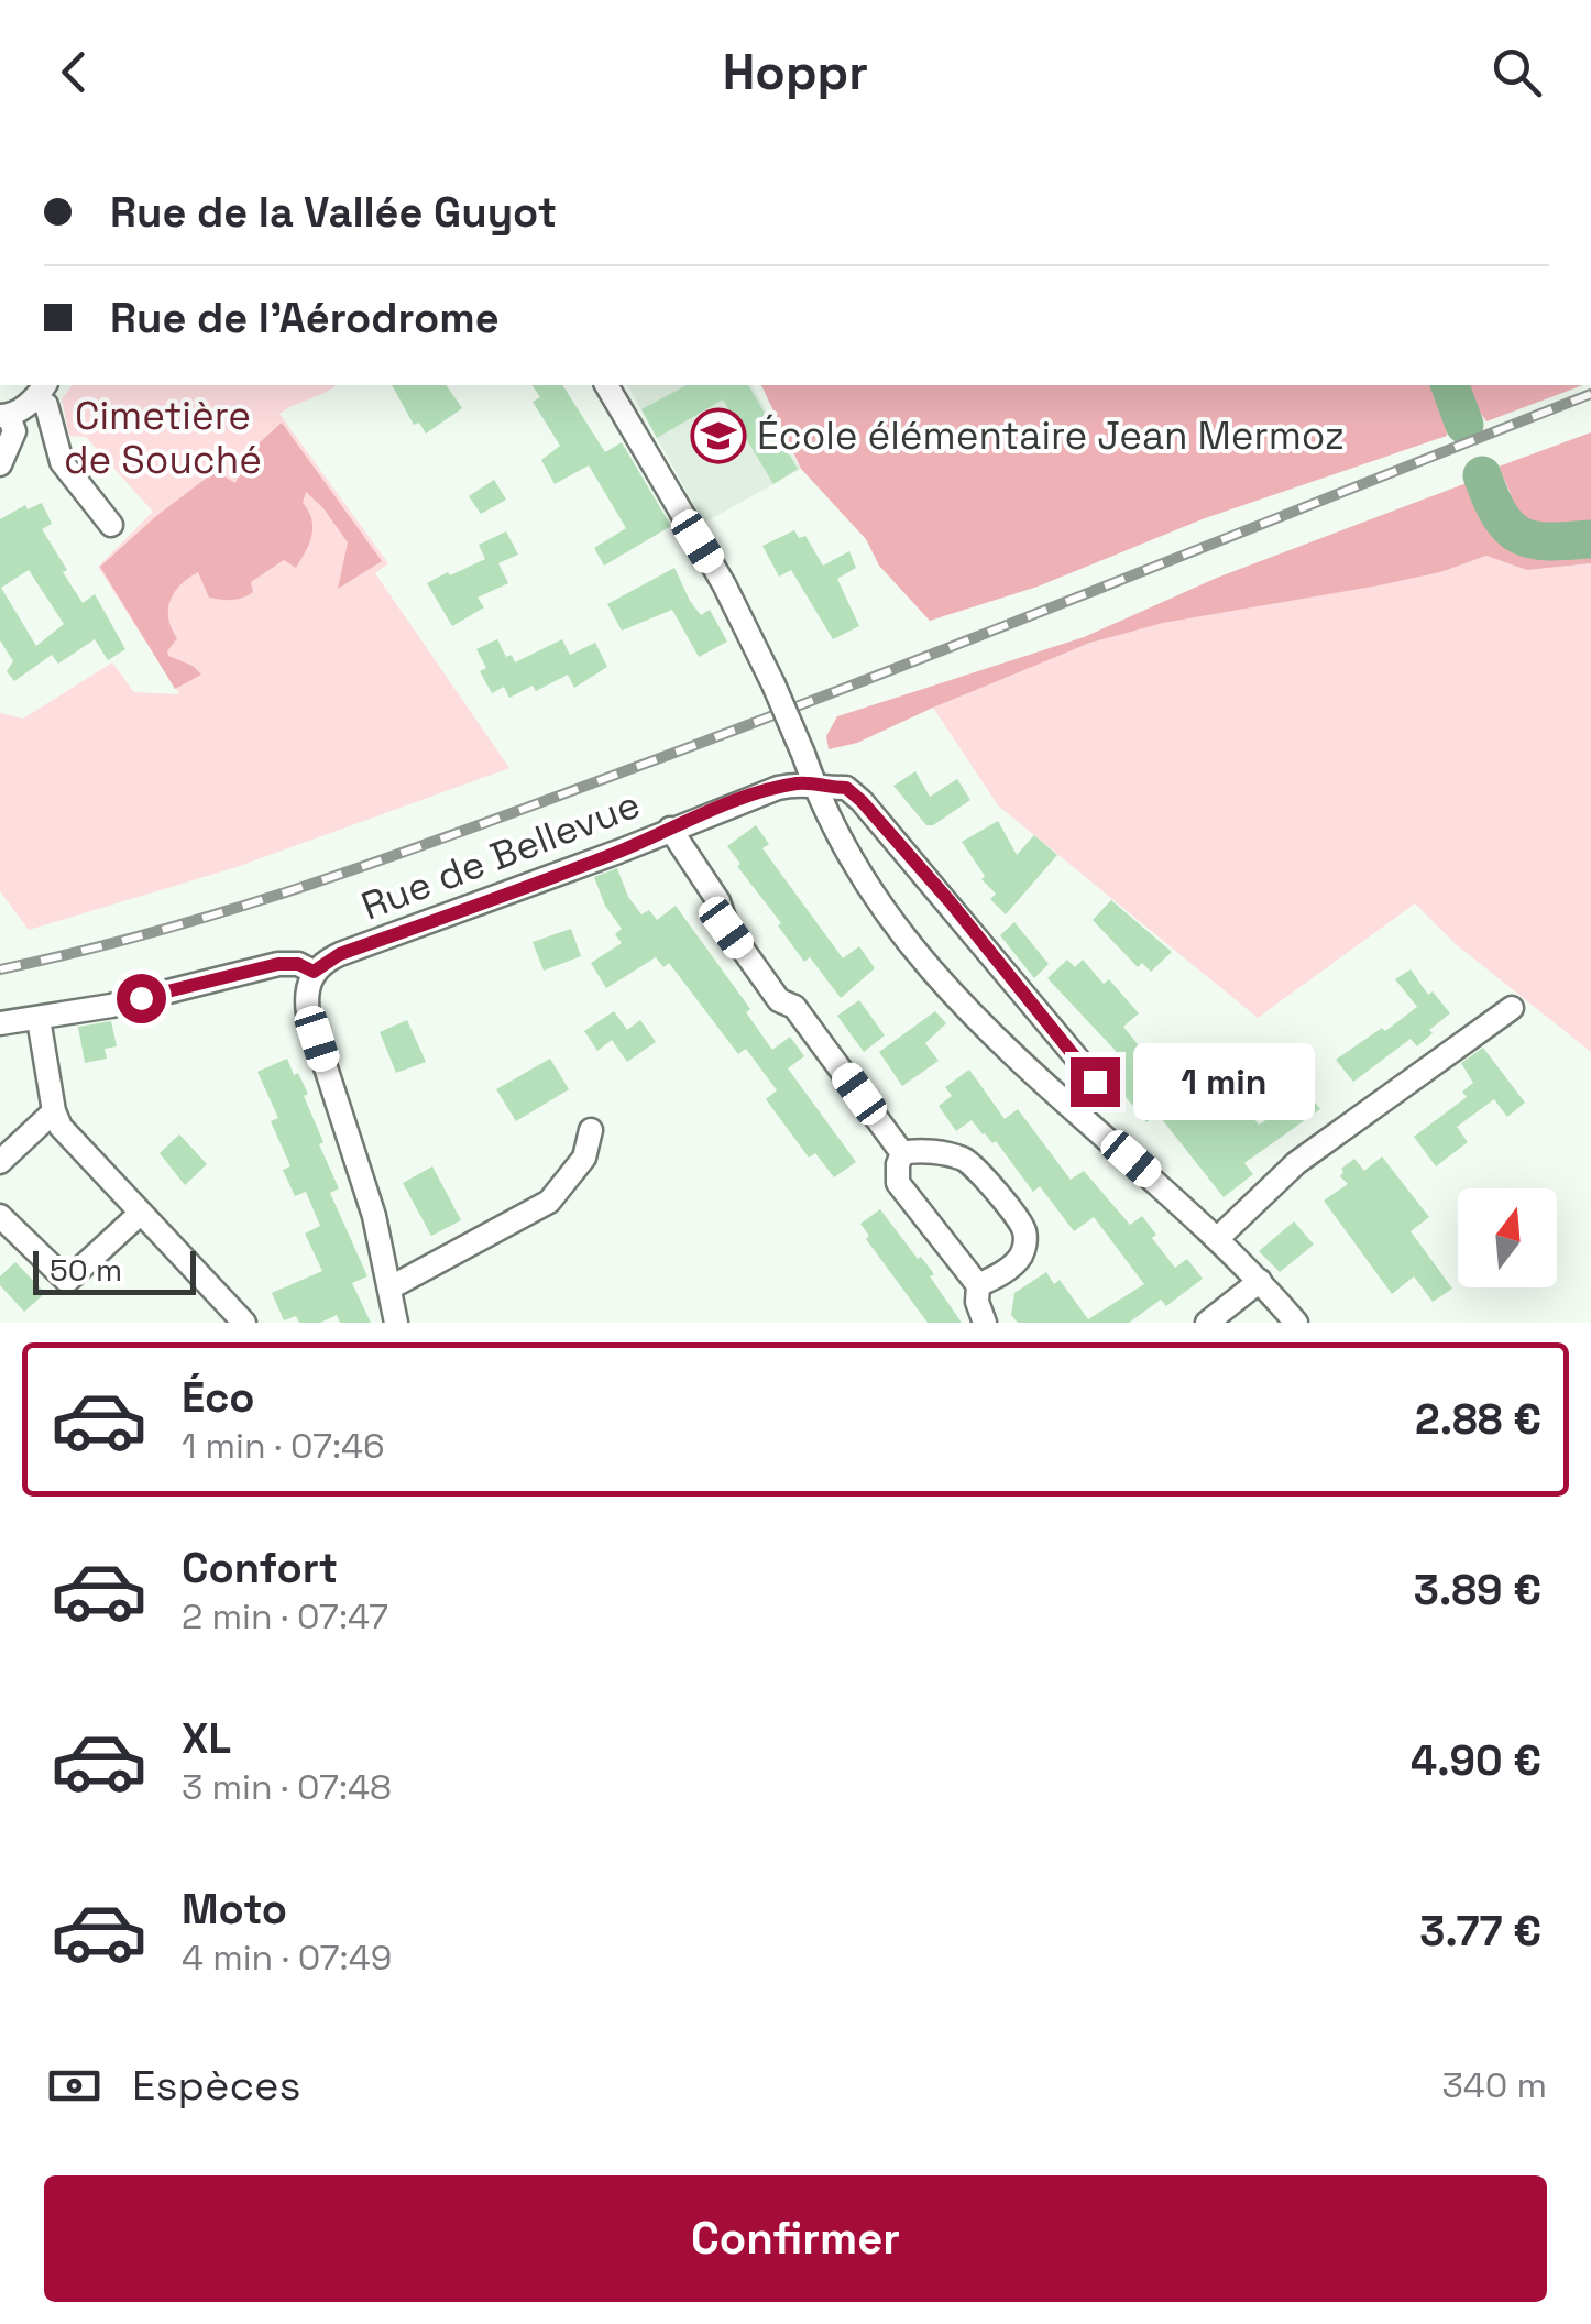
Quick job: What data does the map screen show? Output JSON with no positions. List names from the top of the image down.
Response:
{
  "streets": {
    "street": ["Rue de Bellevue"]
  },
  "parks": ["Cimetière de Souché"],
  "places": {
    "school or university": ["École élémentaire Jean Mermoz"]
  },
  "scale_bar": "50 m",
  "north": "top",
  "page": {
    "header": "Hoppr",
    "banner": ["Rue de la Vallée Guyot", "Rue de l'Aérodrome"],
    "bubble": "1 min",
    "scale": "50 m",
    "list": [
      {
        "name": "Éco",
        "note": "1 min · 07:46",
        "value": "2.88 €"
      },
      {
        "name": "Confort",
        "note": "2 min · 07:47",
        "value": "3.89 €"
      },
      {
        "name": "XL",
        "note": "3 min · 07:48",
        "value": "4.90 €"
      },
      {
        "name": "Moto",
        "note": "4 min · 07:49",
        "value": "3.77 €"
      }
    ],
    "pay": ["Espèces", "340 m"],
    "buttons": "Confirmer"
  }
}
